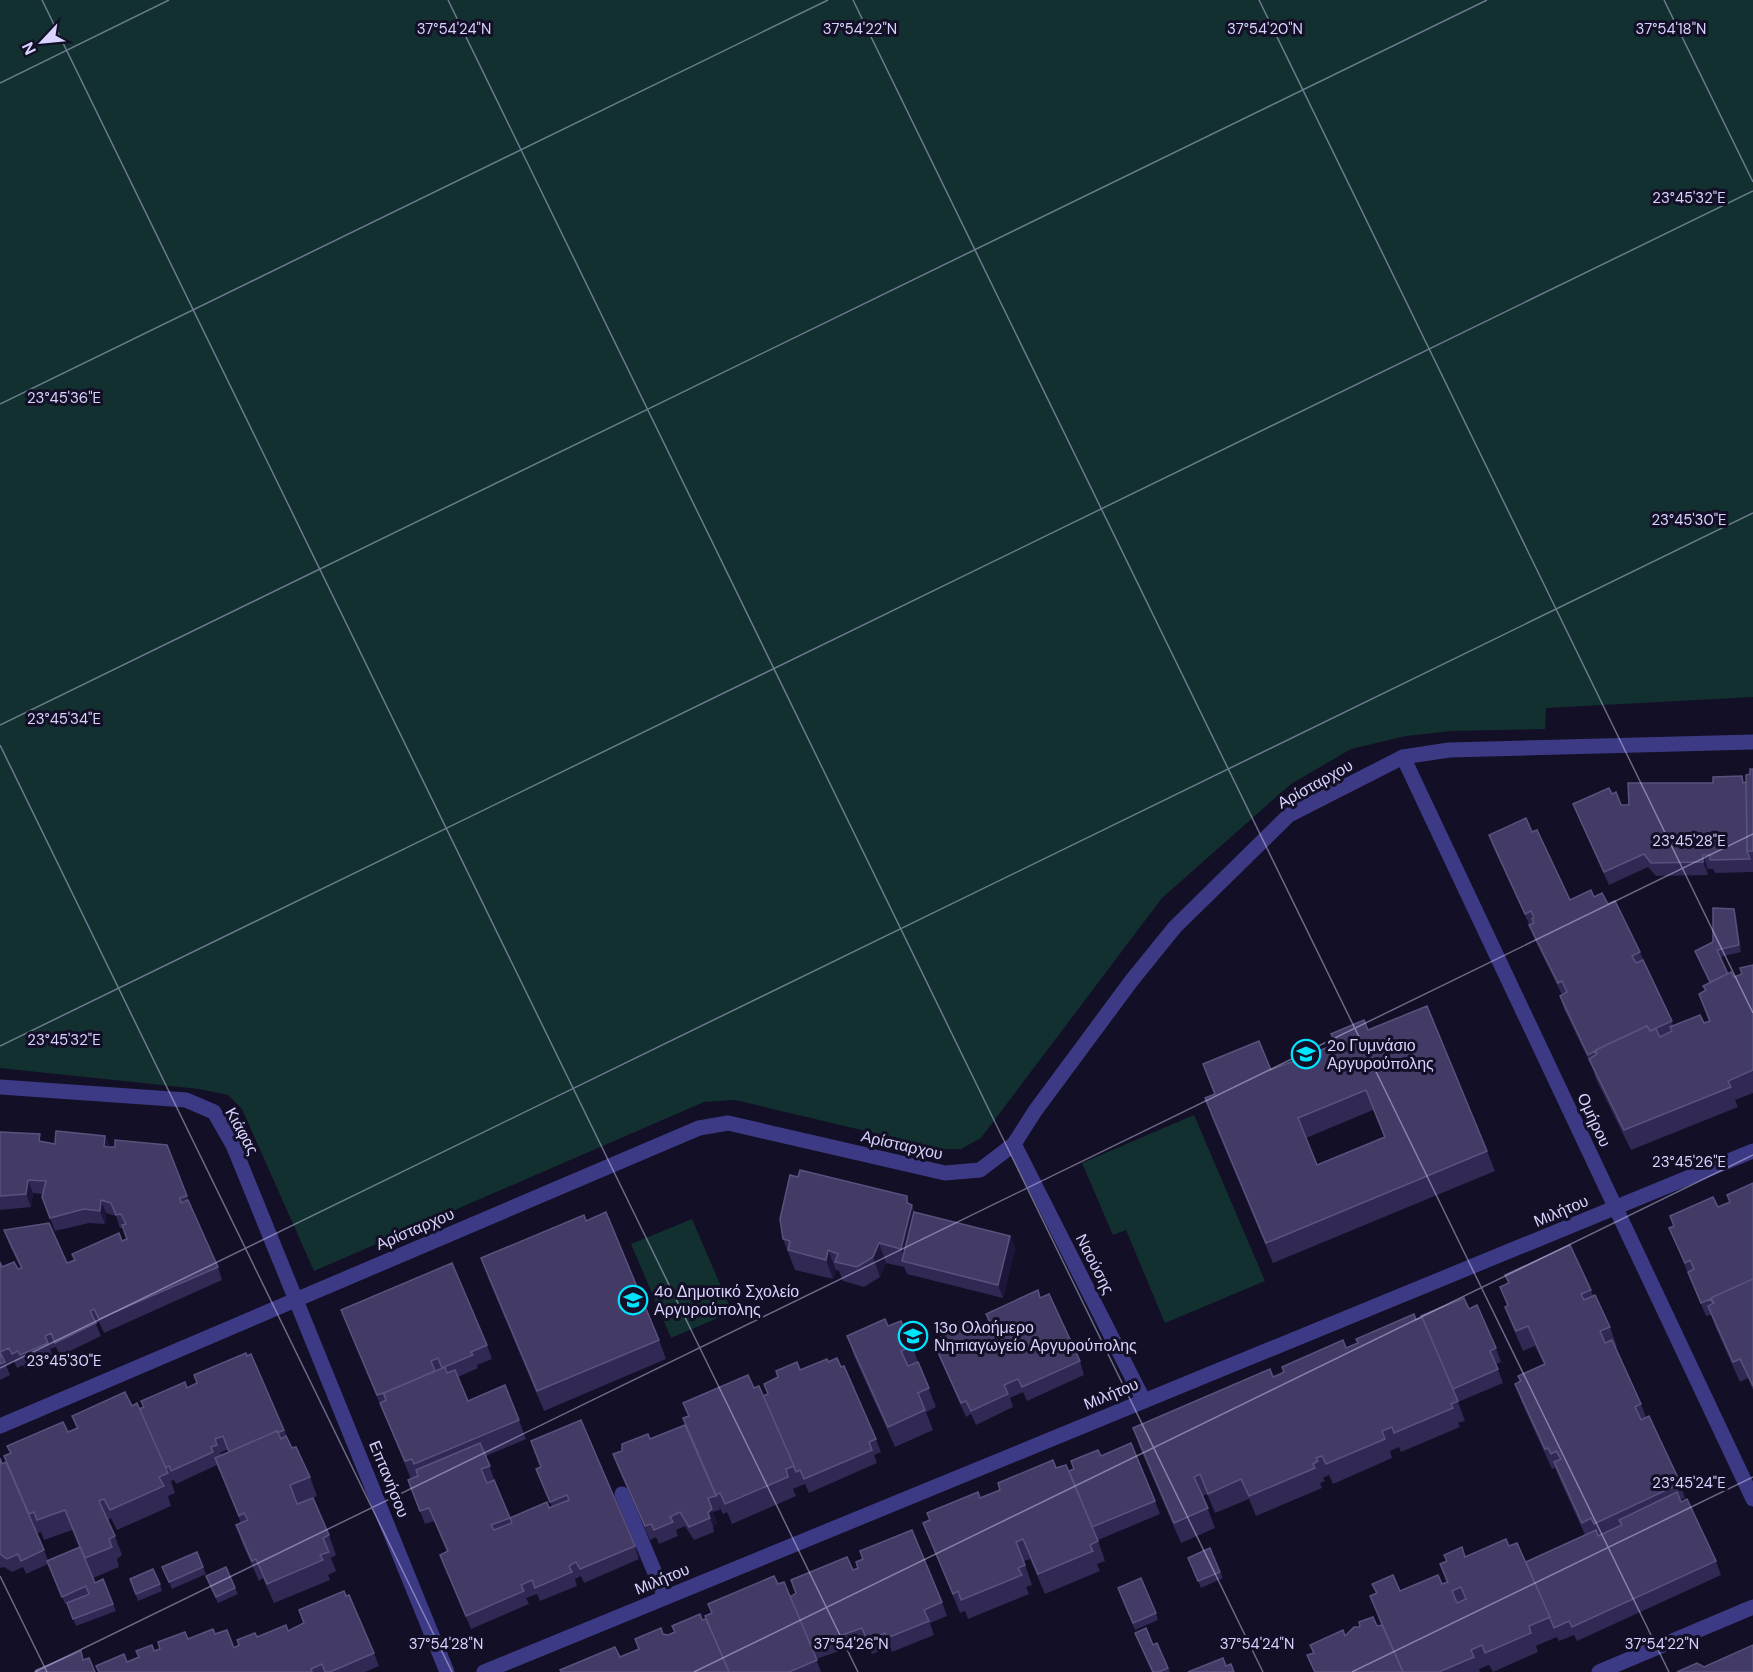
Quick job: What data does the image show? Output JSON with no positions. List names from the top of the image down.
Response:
{
  "streets": {
    "street": [
      "Αρίσταρχου",
      "Ομήρου",
      "Κιάφας",
      "Μιλήτου",
      "Ναούσης",
      "Επτανήσου"
    ]
  },
  "crossings": [
    ["Αρίσταρχου", "Ομήρου"],
    ["Αρίσταρχου", "Κιάφας"],
    ["Αρίσταρχου", "Ναούσης"],
    ["Αρίσταρχου", "Επτανήσου"],
    ["Ομήρου", "Μιλήτου"],
    ["Κιάφας", "Επτανήσου"],
    ["Μιλήτου", "Ναούσης"]
  ],
  "places": {
    "school or university": ["2ο Γυμνάσιο Αργυρούπολης", "4ο Δημοτικό Σχολείο Αργυρούπολης", "13ο Ολοήμερο Νηπιαγωγείο Αργυρούπολης"]
  },
  "north": "bottom left",
  "coordinates": [
    "37°54'24\"N",
    "37°54'22\"N",
    "37°54'20\"N",
    "37°54'18\"N",
    "23°45'32\"E",
    "23°45'36\"E",
    "23°45'30\"E",
    "23°45'34\"E",
    "23°45'28\"E",
    "23°45'26\"E",
    "23°45'24\"E",
    "37°54'28\"N",
    "37°54'26\"N"
  ]
}
